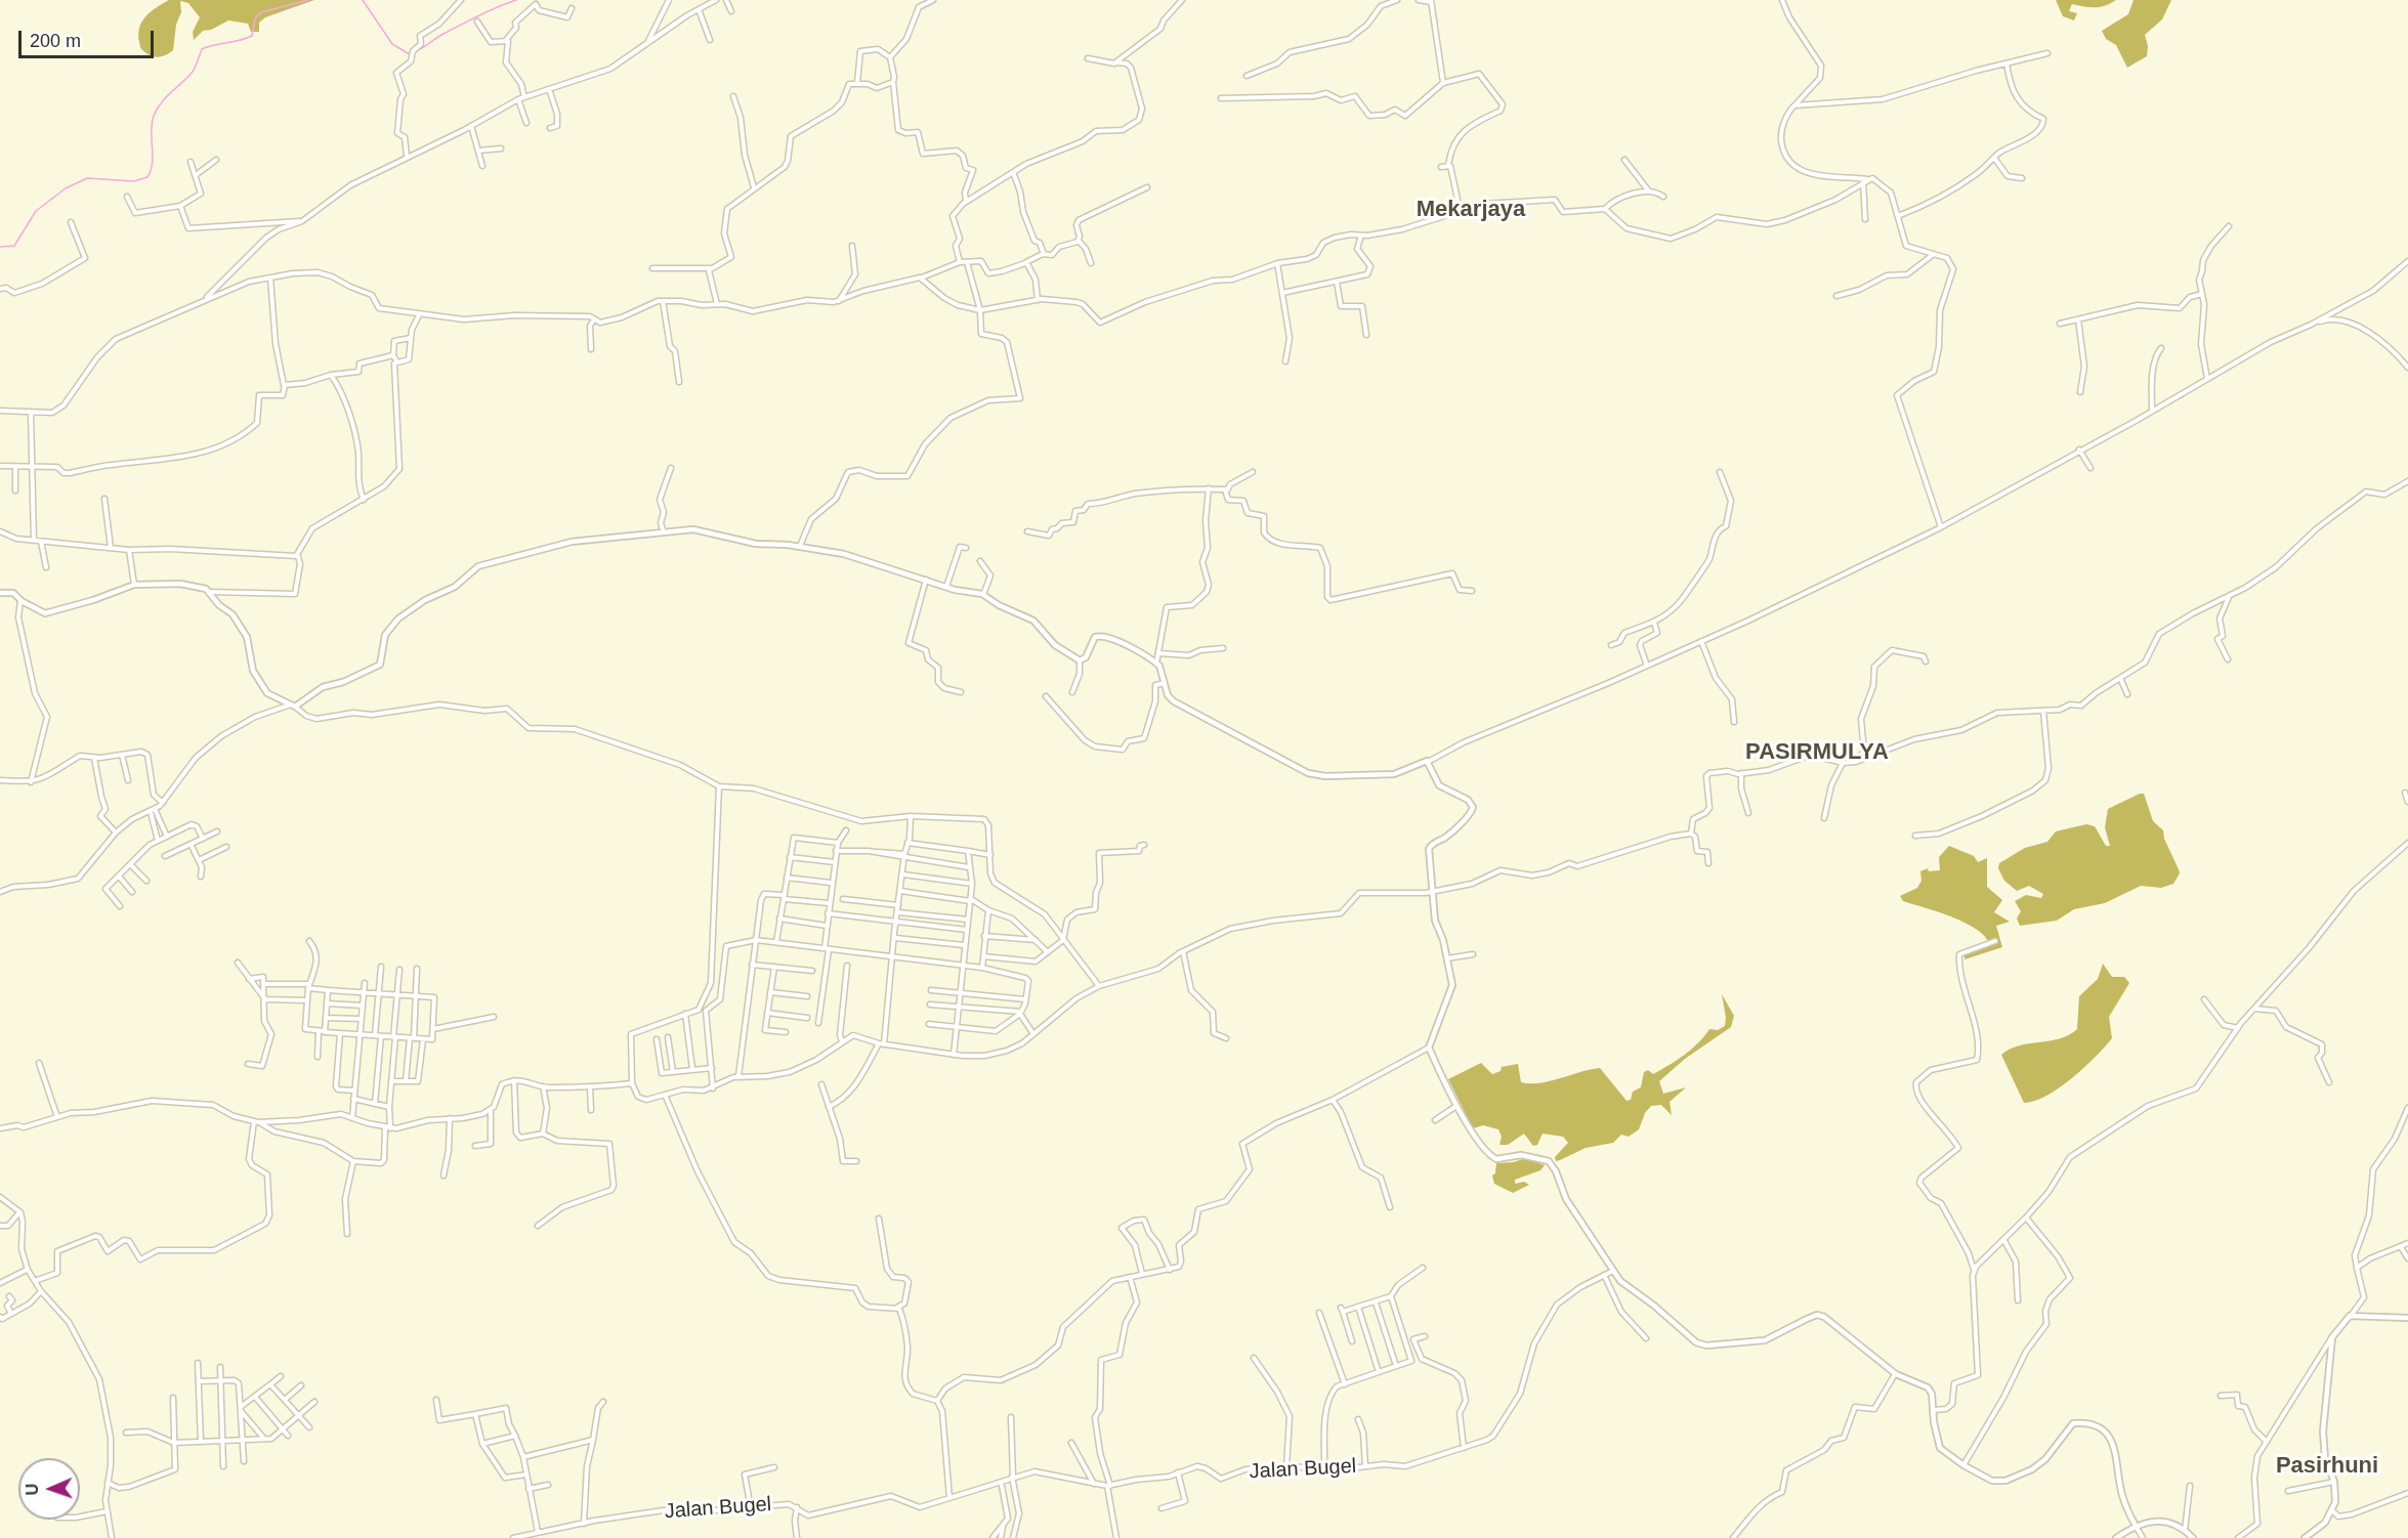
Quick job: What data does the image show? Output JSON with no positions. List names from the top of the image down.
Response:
{
  "streets": {
    "street": ["Jalan Bugel"]
  },
  "districts": ["Mekarjaya", "PASIRMULYA", "Pasirhuni"],
  "scale_bar": "200 m",
  "north": "left"
}
